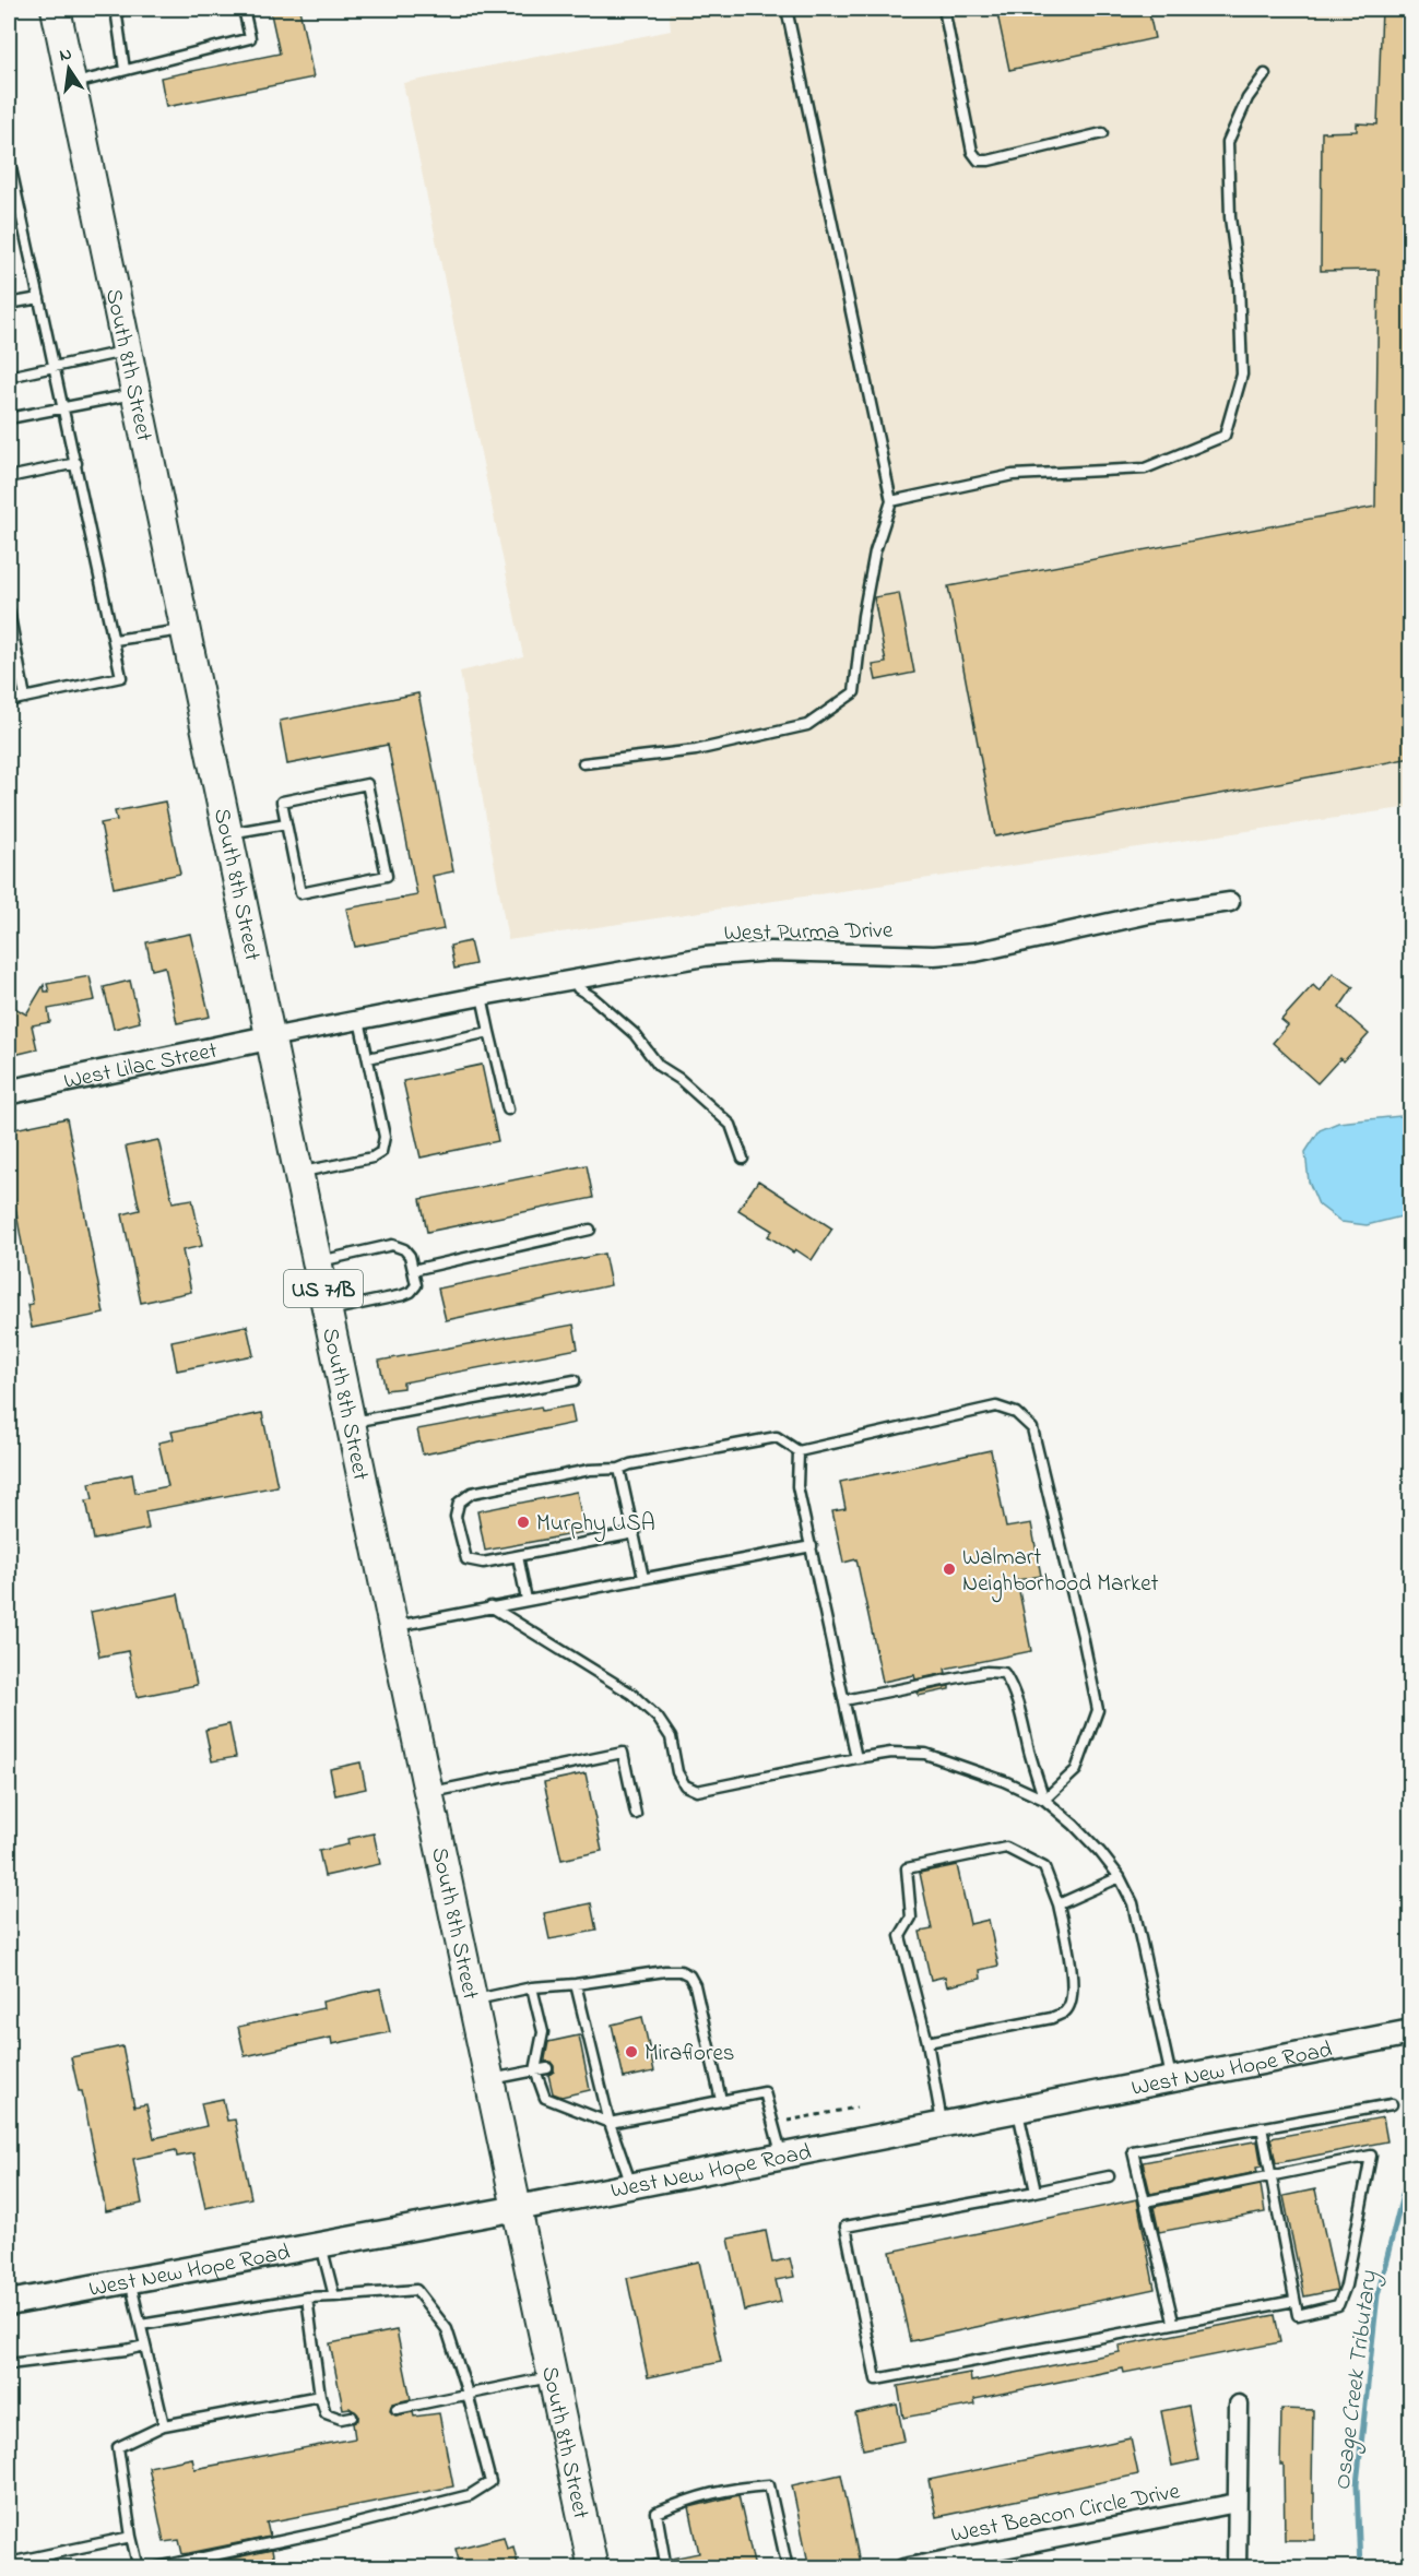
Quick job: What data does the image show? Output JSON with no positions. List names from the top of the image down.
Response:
{
  "streets": {
    "main road": ["South 8th Street", "US 71B", "West New Hope Road"],
    "street": ["West Purma Drive", "West Lilac Street", "West Beacon Circle Drive"]
  },
  "crossings": [
    ["South 8th Street", "West Purma Drive"],
    ["South 8th Street", "West Lilac Street"],
    ["South 8th Street", "West New Hope Road"],
    ["West Purma Drive", "West Lilac Street"]
  ],
  "water": ["Osage Creek Tributary"],
  "places": ["Murphy USA", "Walmart Neighborhood Market", "Miraflores"],
  "north": "top"
}
